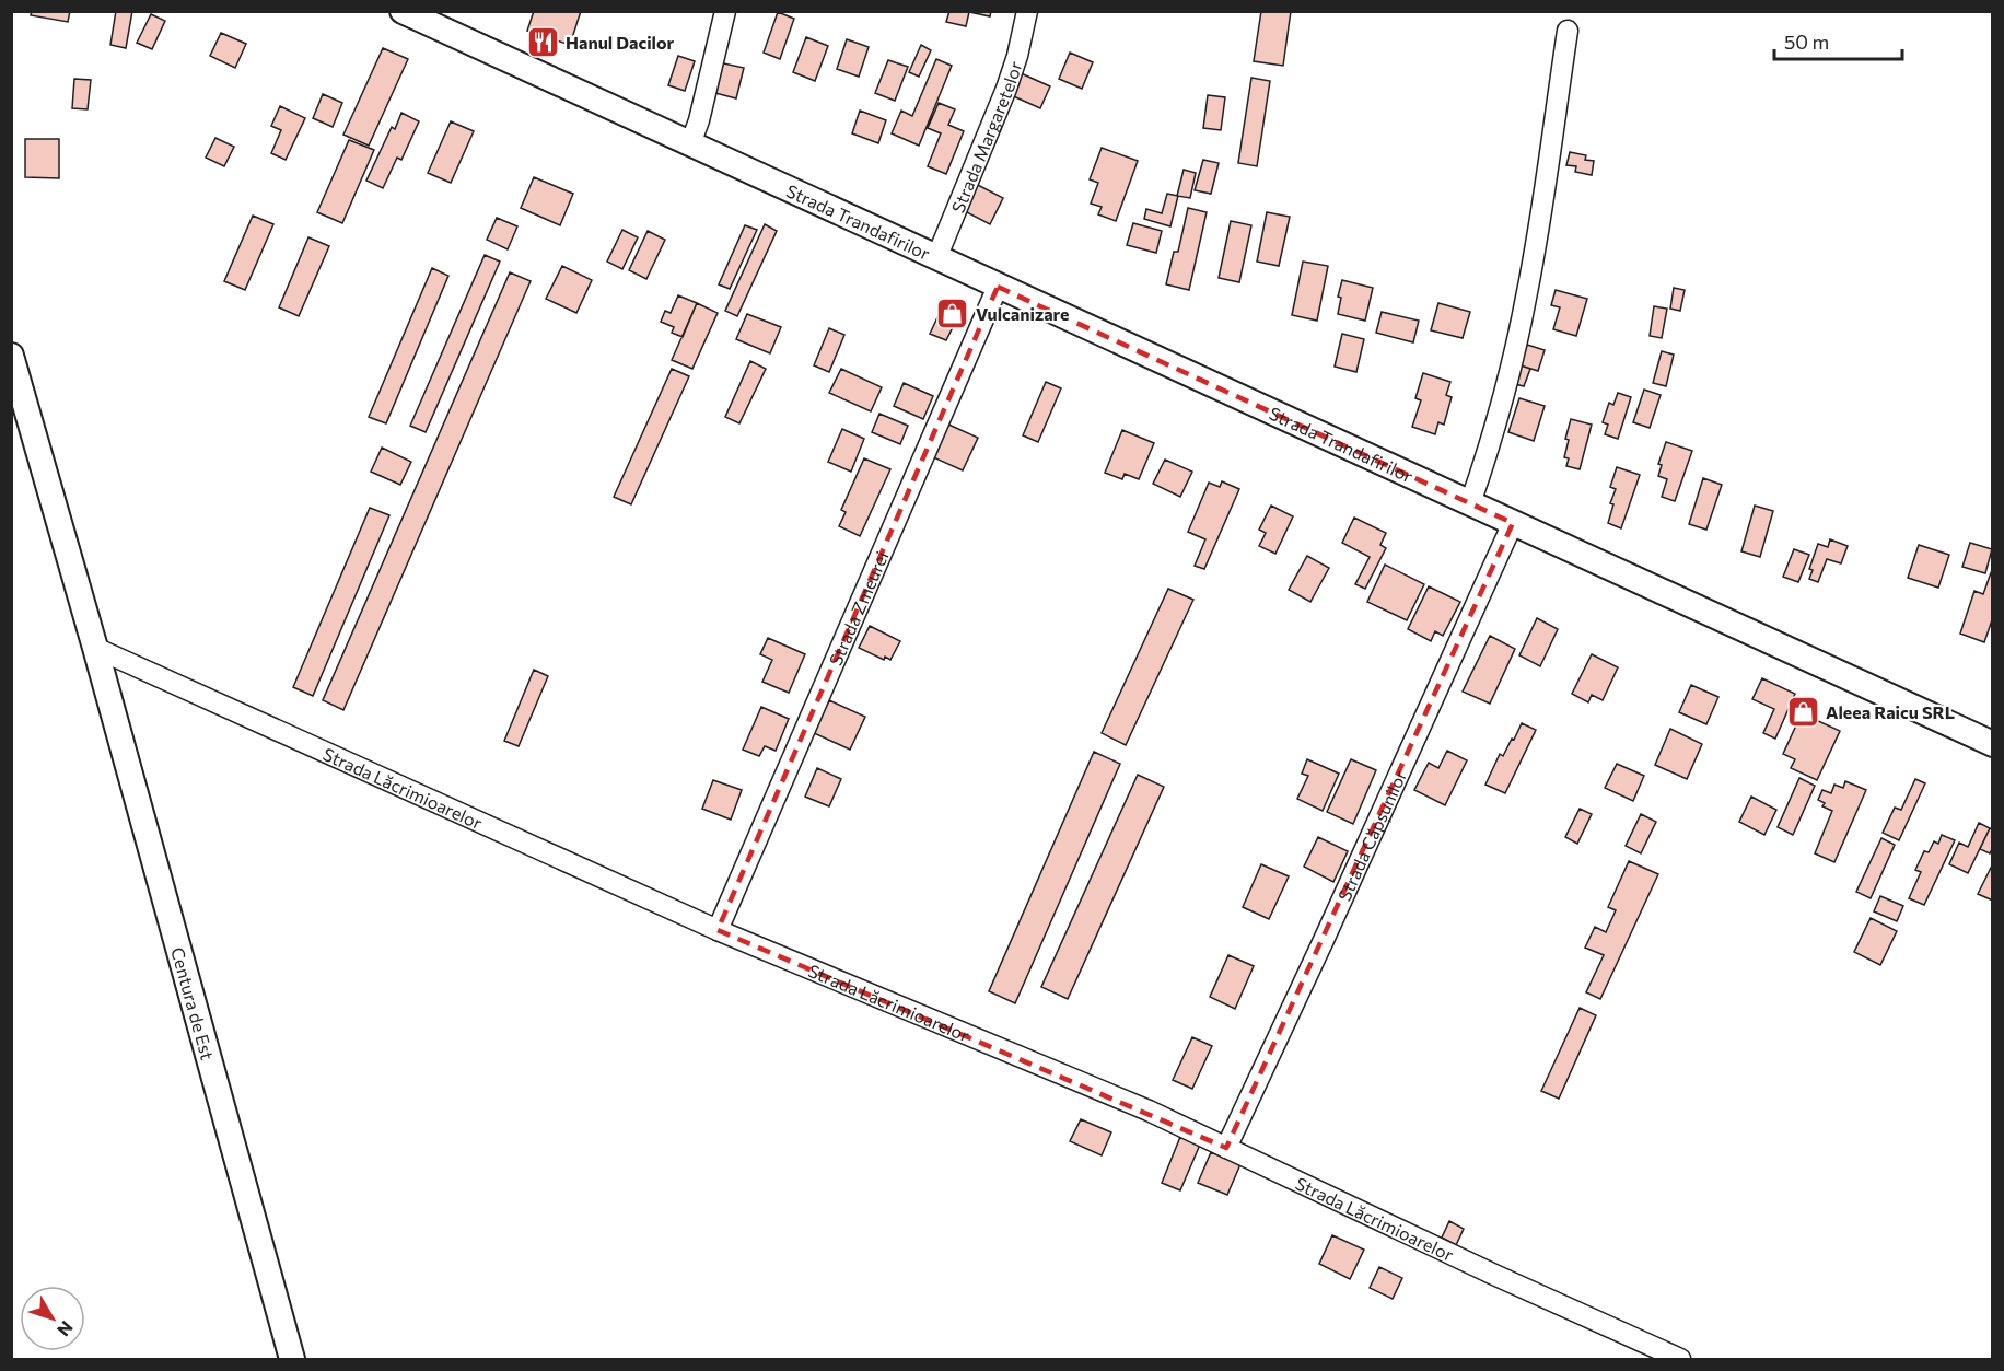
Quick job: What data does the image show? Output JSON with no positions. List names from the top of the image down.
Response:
{
  "streets": {
    "main road": ["Strada Trandafirilor", "Centura de Est"],
    "street": [
      "Strada Margaretelor",
      "Strada Zmeurei",
      "Strada Lăcrimioarelor",
      "Strada Căpșunilor"
    ]
  },
  "crossings": [
    ["Strada Margaretelor", "Strada Trandafirilor"],
    ["Strada Trandafirilor", "Strada Zmeurei"],
    ["Strada Trandafirilor", "Strada Căpșunilor"],
    ["Strada Zmeurei", "Strada Lăcrimioarelor"],
    ["Strada Lăcrimioarelor", "Strada Căpșunilor"],
    ["Strada Lăcrimioarelor", "Centura de Est"]
  ],
  "places": {
    "restaurant": ["Hanul Dacilor"],
    "shop": ["Vulcanizare", "Aleea Raicu SRL"]
  },
  "scale_bar": "50 m",
  "north": "bottom right"
}
